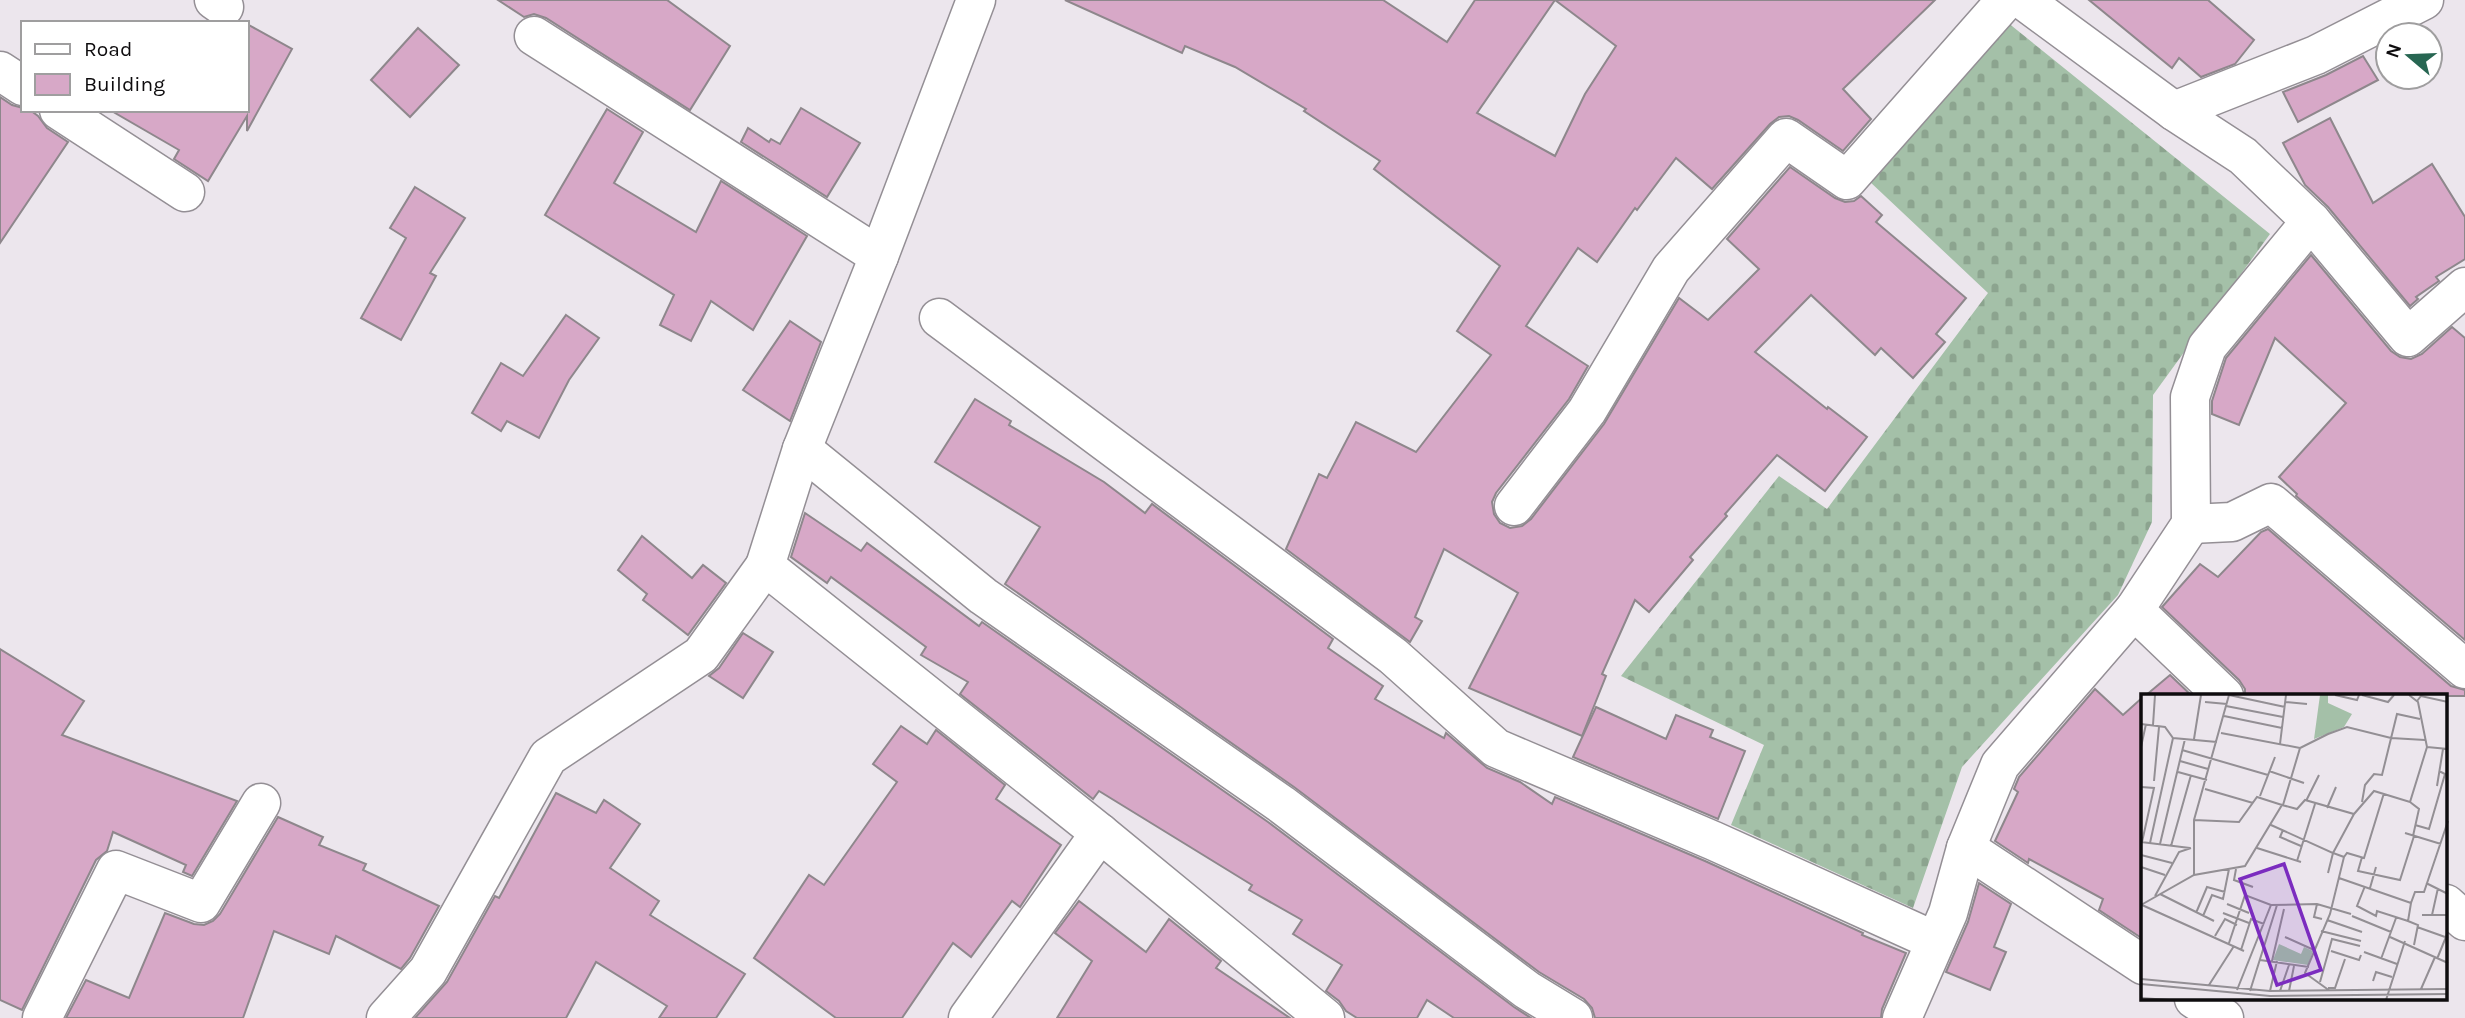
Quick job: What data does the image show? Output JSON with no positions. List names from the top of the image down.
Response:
{
  "legend": ["Road", "Building"],
  "north": "left"
}
